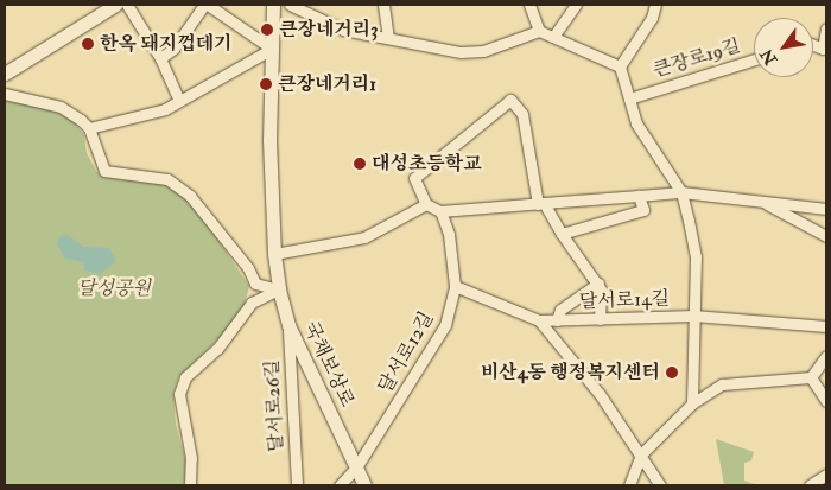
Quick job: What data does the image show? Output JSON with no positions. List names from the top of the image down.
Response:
{
  "streets": {
    "main road": ["국채보상로"],
    "street": [
      "큰장로19길",
      "달서로14길",
      "달서로12길",
      "달서로26길"
    ]
  },
  "crossings": [
    ["달서로12길", "국채보상로"],
    ["국채보상로", "달서로26길"]
  ],
  "parks": ["달성공원"],
  "places": [
    "큰장네거리3",
    "한옥 돼지껍데기",
    "큰장네거리1",
    "대성초등학교",
    "비산4동 행정복지센터"
  ],
  "north": "bottom left"
}
